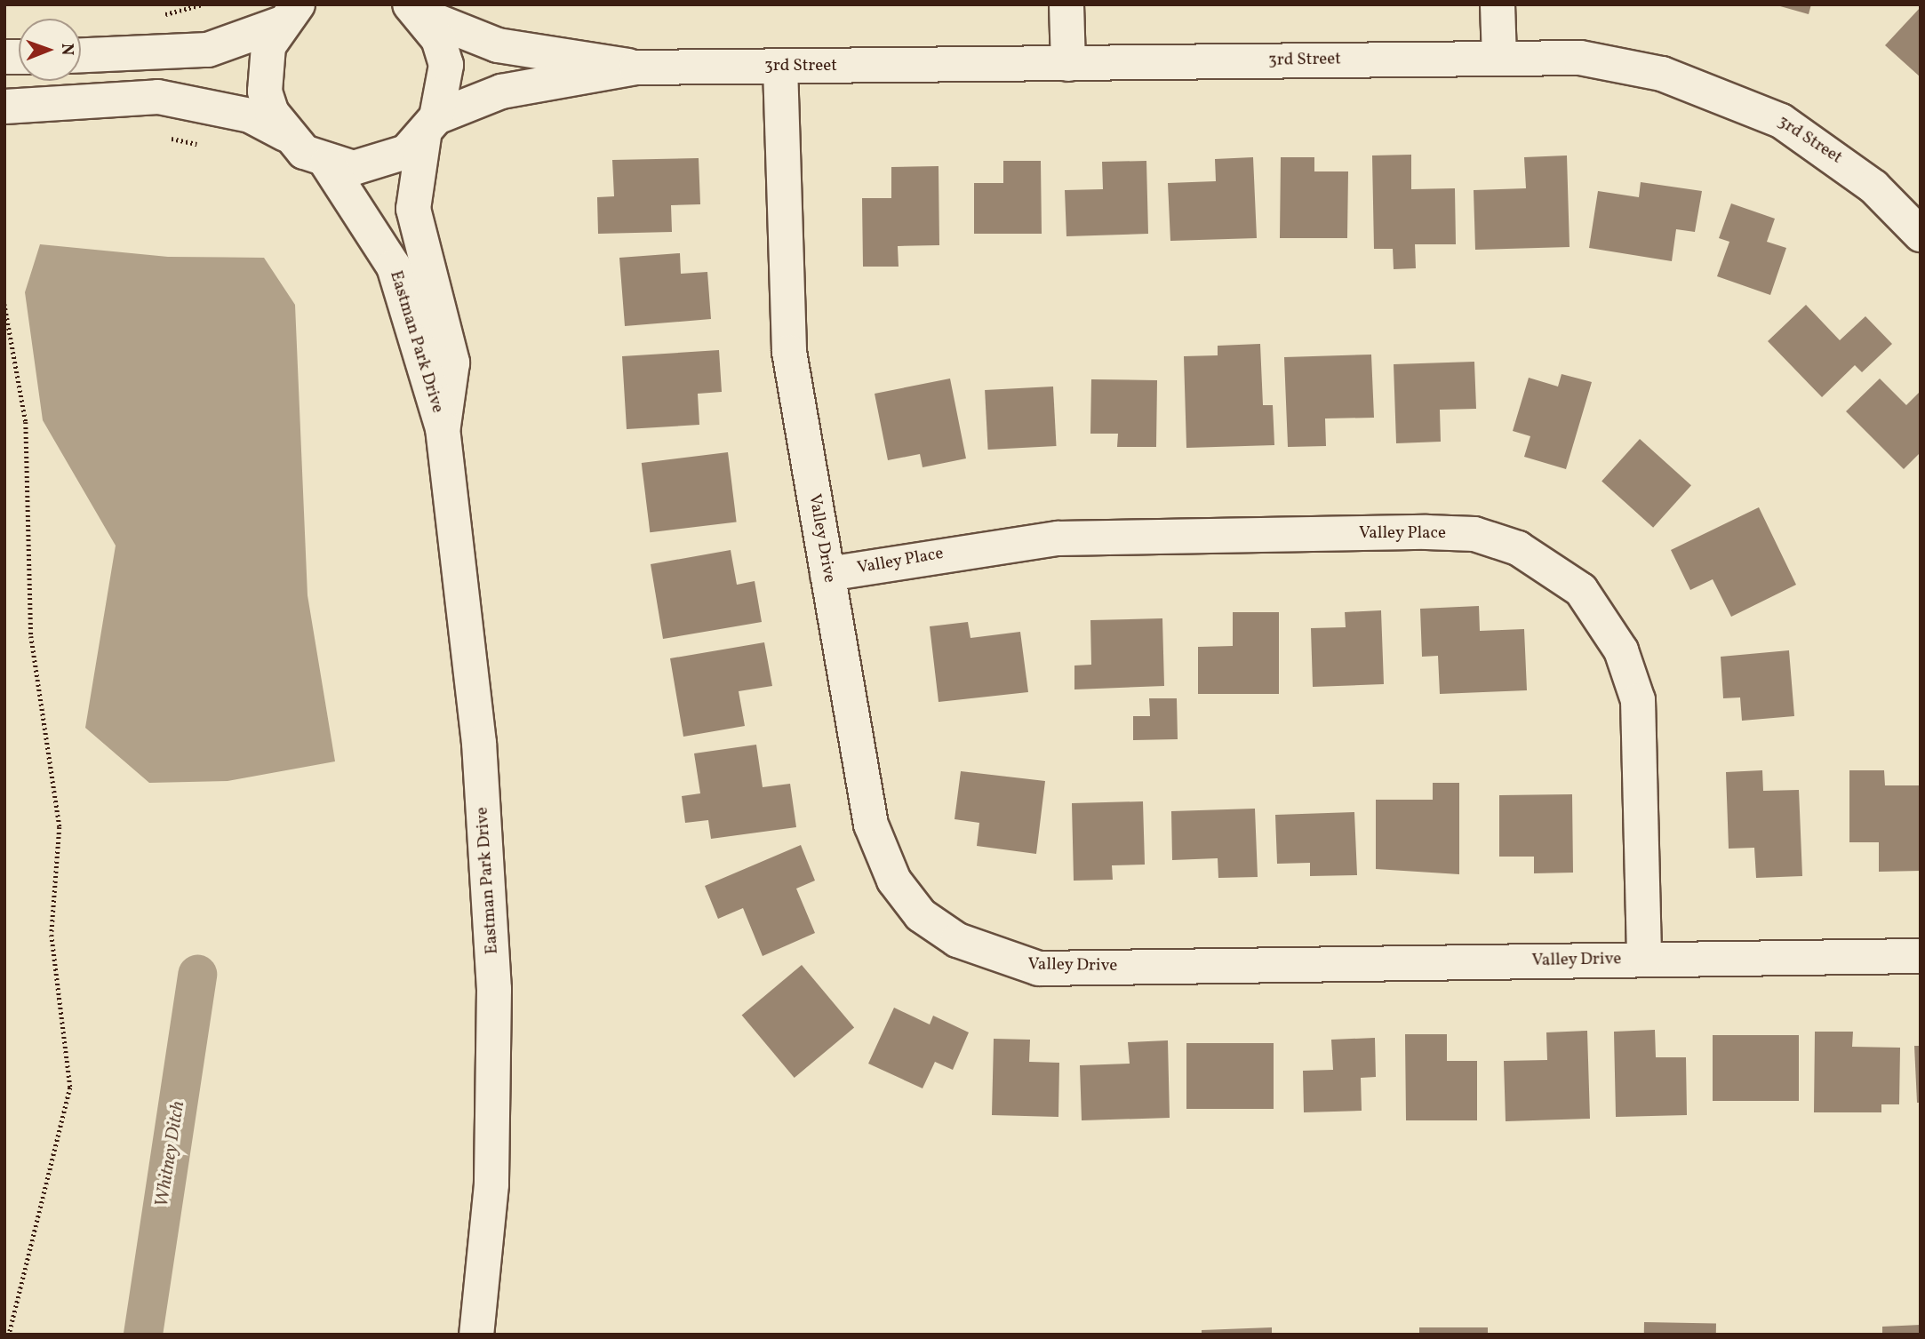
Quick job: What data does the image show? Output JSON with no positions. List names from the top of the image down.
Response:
{
  "streets": {
    "street": [
      "3rd Street",
      "Eastman Park Drive",
      "Valley Place",
      "Valley Drive"
    ]
  },
  "crossings": [
    ["3rd Street", "Eastman Park Drive"],
    ["3rd Street", "Valley Drive"],
    ["Valley Place", "Valley Drive"]
  ],
  "water": ["Whitney Ditch"],
  "north": "right"
}
